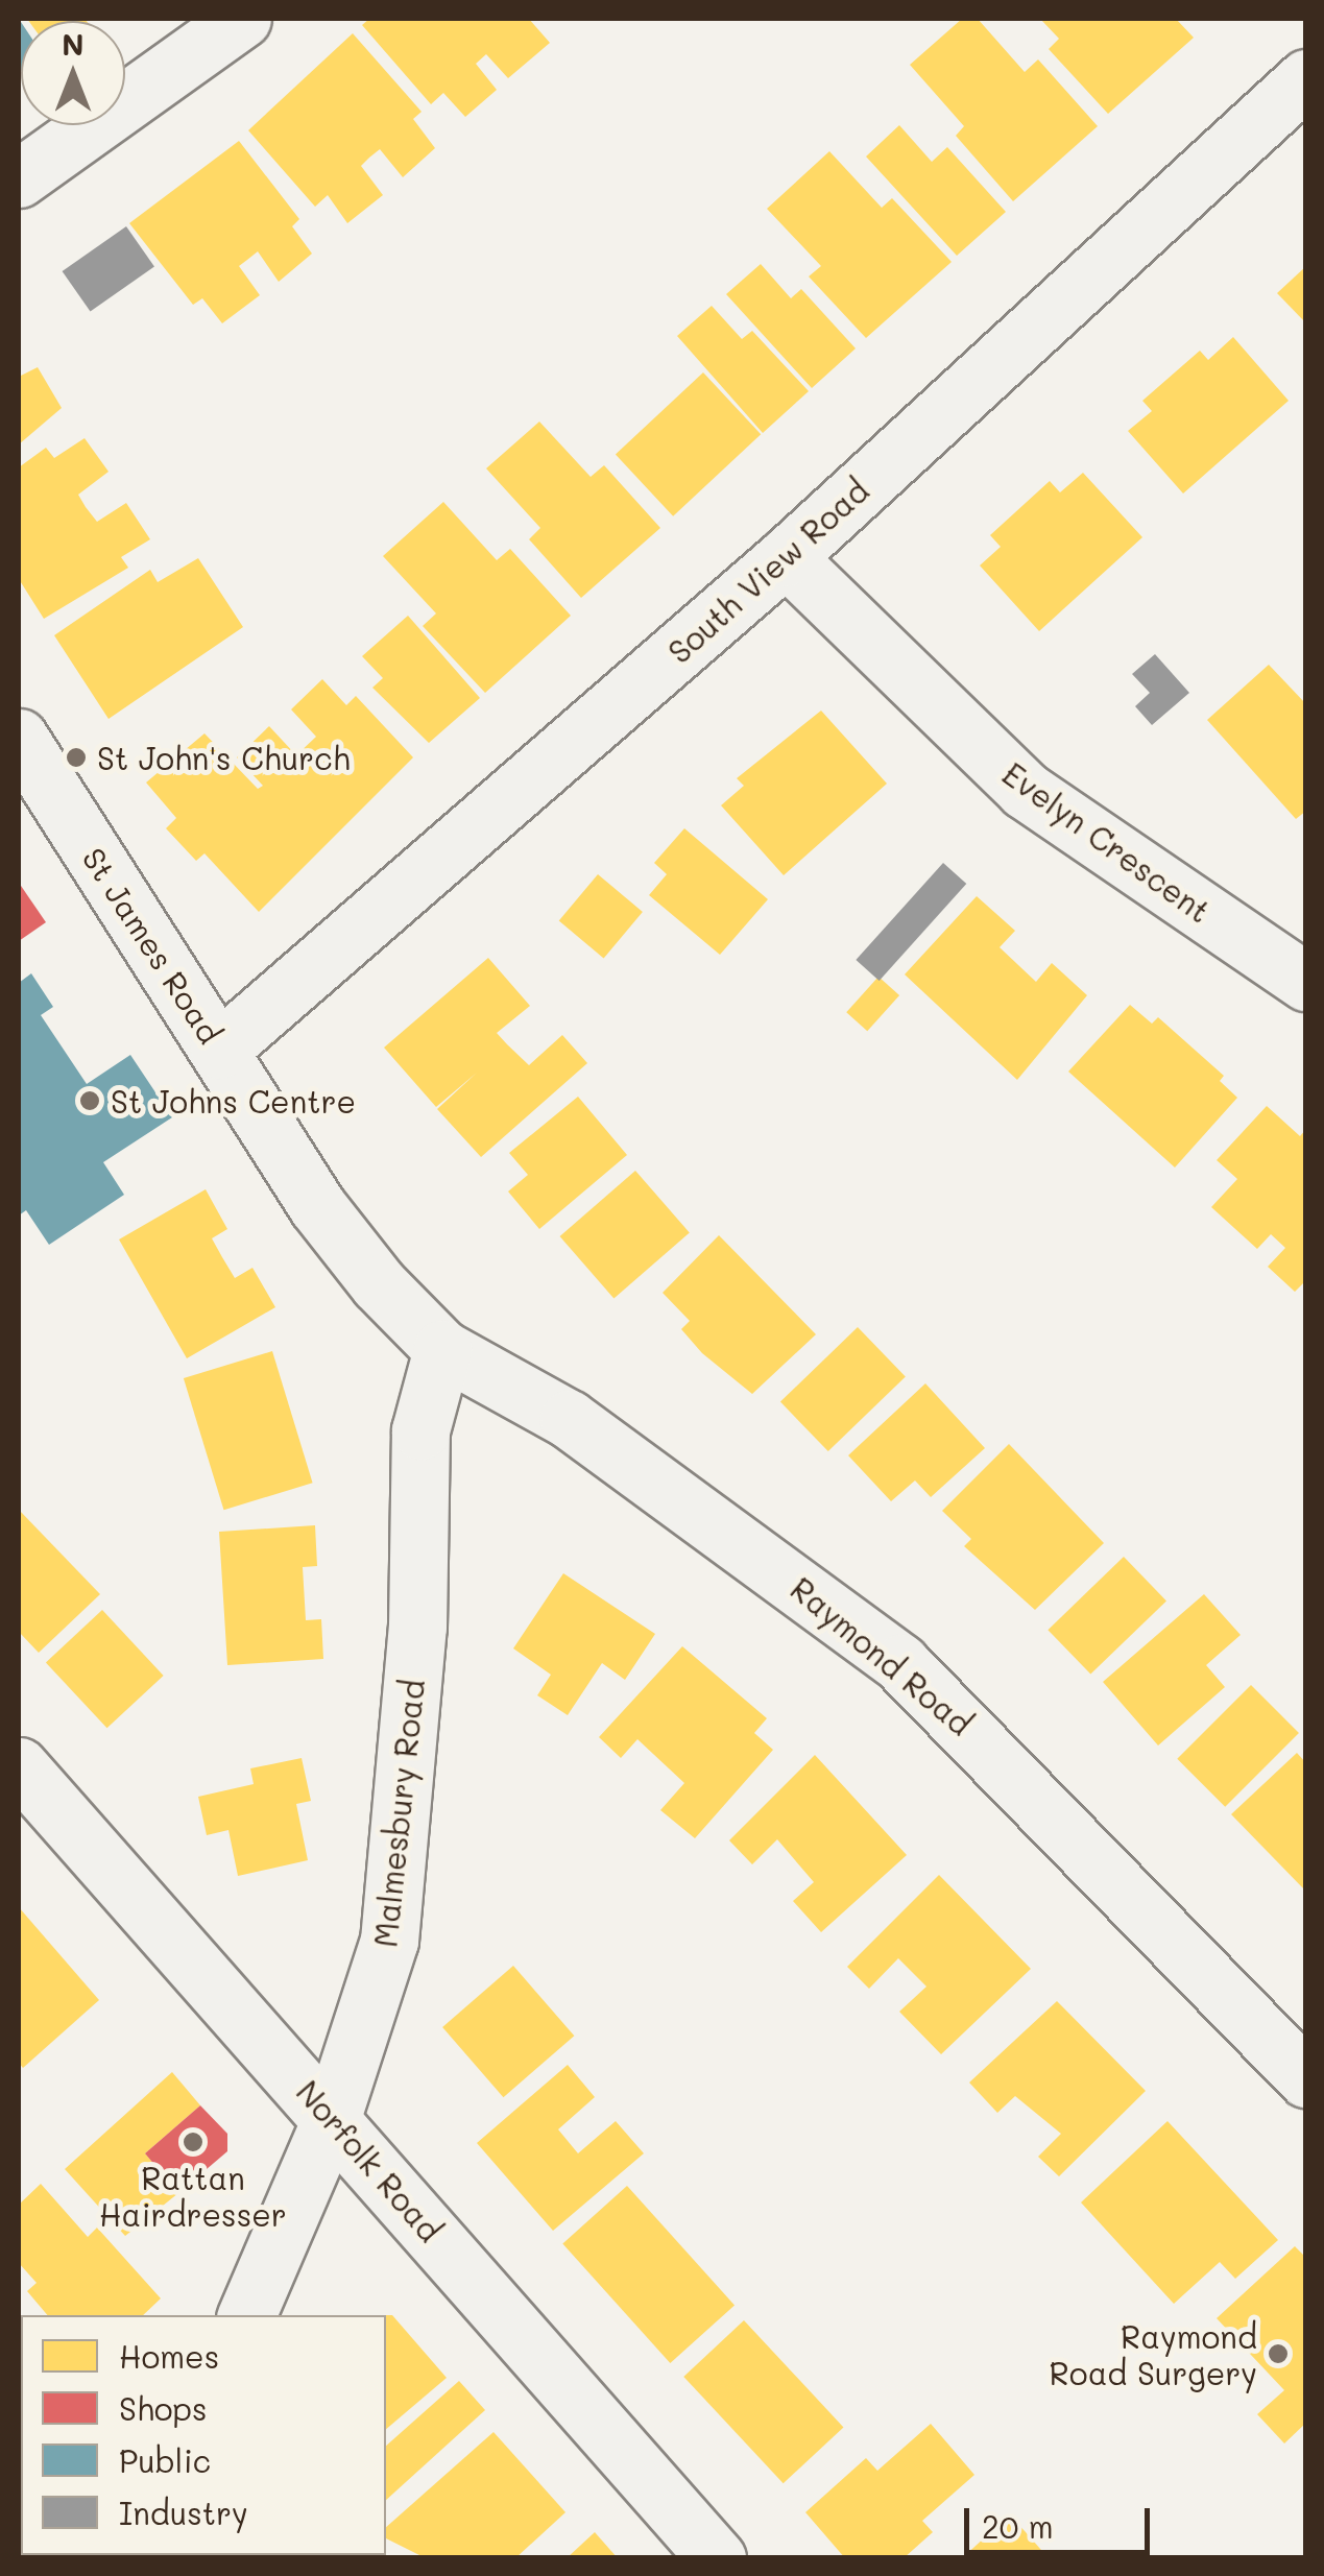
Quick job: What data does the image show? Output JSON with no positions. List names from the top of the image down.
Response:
{
  "streets": {
    "street": [
      "South View Road",
      "Evelyn Crescent",
      "St James Road",
      "Raymond Road",
      "Malmesbury Road",
      "Norfolk Road"
    ]
  },
  "crossings": [
    ["South View Road", "Evelyn Crescent"],
    ["South View Road", "St James Road"],
    ["St James Road", "Raymond Road"],
    ["St James Road", "Malmesbury Road"],
    ["Raymond Road", "Malmesbury Road"],
    ["Malmesbury Road", "Norfolk Road"]
  ],
  "places": [
    "St John's Church",
    "St Johns Centre",
    "Rattan Hairdresser",
    "Raymond Road Surgery"
  ],
  "legend": [
    "Homes",
    "Shops",
    "Public",
    "Industry"
  ],
  "scale_bar": "20 m",
  "north": "top"
}
